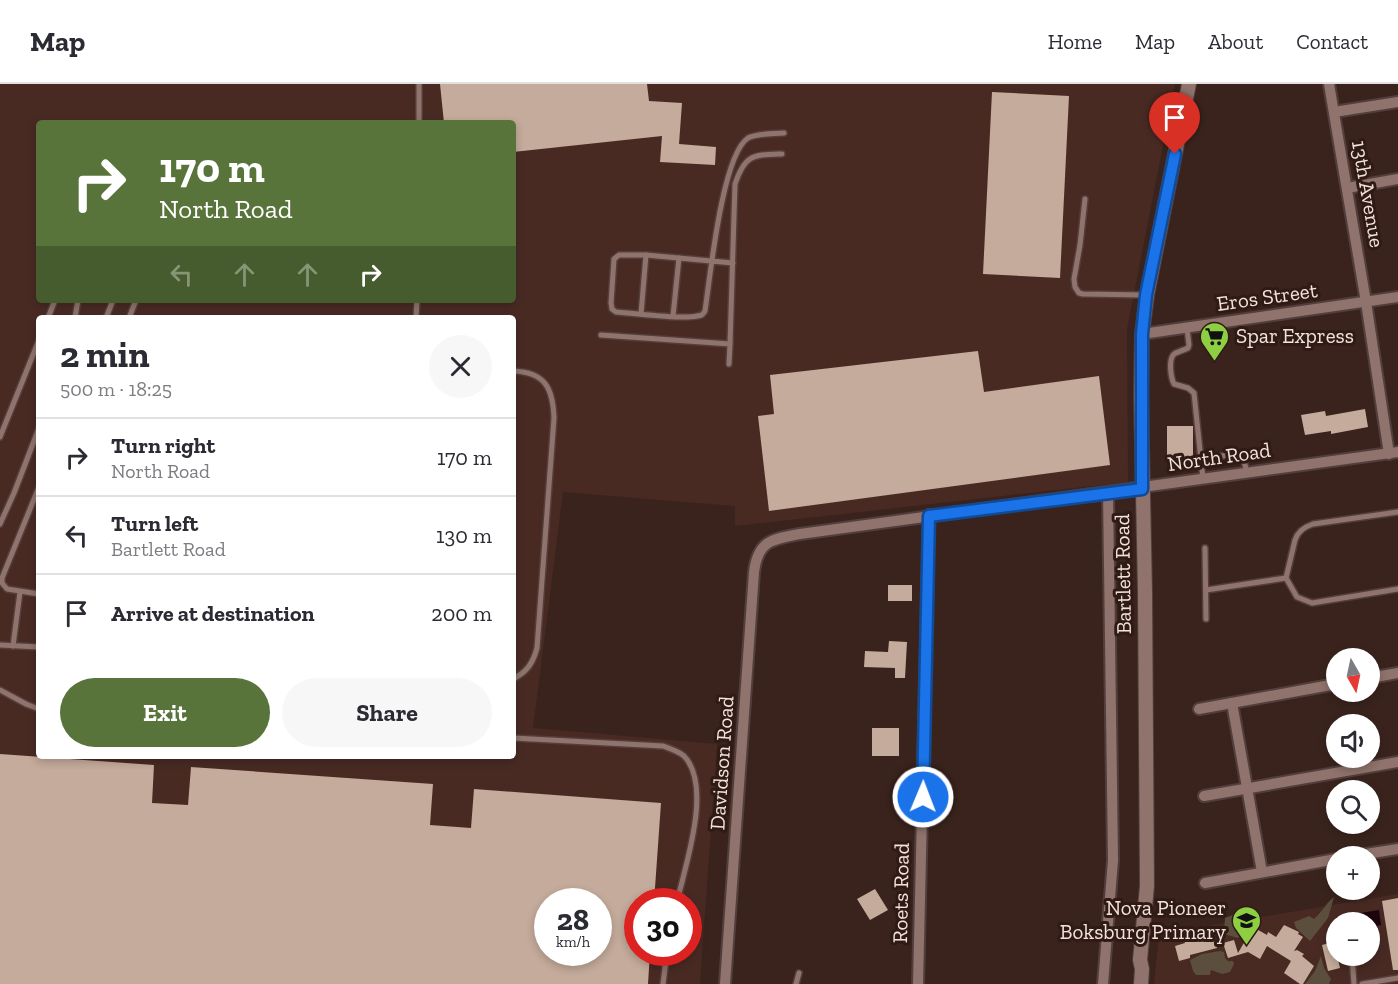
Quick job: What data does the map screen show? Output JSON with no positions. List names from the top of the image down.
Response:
{
  "streets": {
    "street": [
      "13th Avenue",
      "Eros Street",
      "North Road",
      "Bartlett Road",
      "Davidson Road",
      "Roets Road"
    ]
  },
  "crossings": [
    ["13th Avenue", "Eros Street"],
    ["13th Avenue", "North Road"],
    ["Eros Street", "Bartlett Road"],
    ["North Road", "Bartlett Road"],
    ["North Road", "Davidson Road"],
    ["North Road", "Roets Road"]
  ],
  "places": {
    "supermarket": ["Spar Express"],
    "school or university": ["Nova Pioneer Boksburg Primary"]
  },
  "north": "bottom",
  "page": {
    "header": "Map",
    "nav": [
      "Home",
      "Map",
      "About",
      "Contact"
    ],
    "turn": ["170 m", "North Road"],
    "heading": ["2 min", "500 m · 18:25"],
    "list": [
      {
        "name": "Turn right",
        "note": "North Road",
        "value": "170 m"
      },
      {
        "name": "Turn left",
        "note": "Bartlett Road",
        "value": "130 m"
      },
      {
        "name": "Arrive at destination",
        "value": "200 m"
      }
    ],
    "map_buttons": ["+", "−"],
    "buttons": ["Exit", "Share"],
    "speed": "28 km/h",
    "limit": "30"
  }
}
